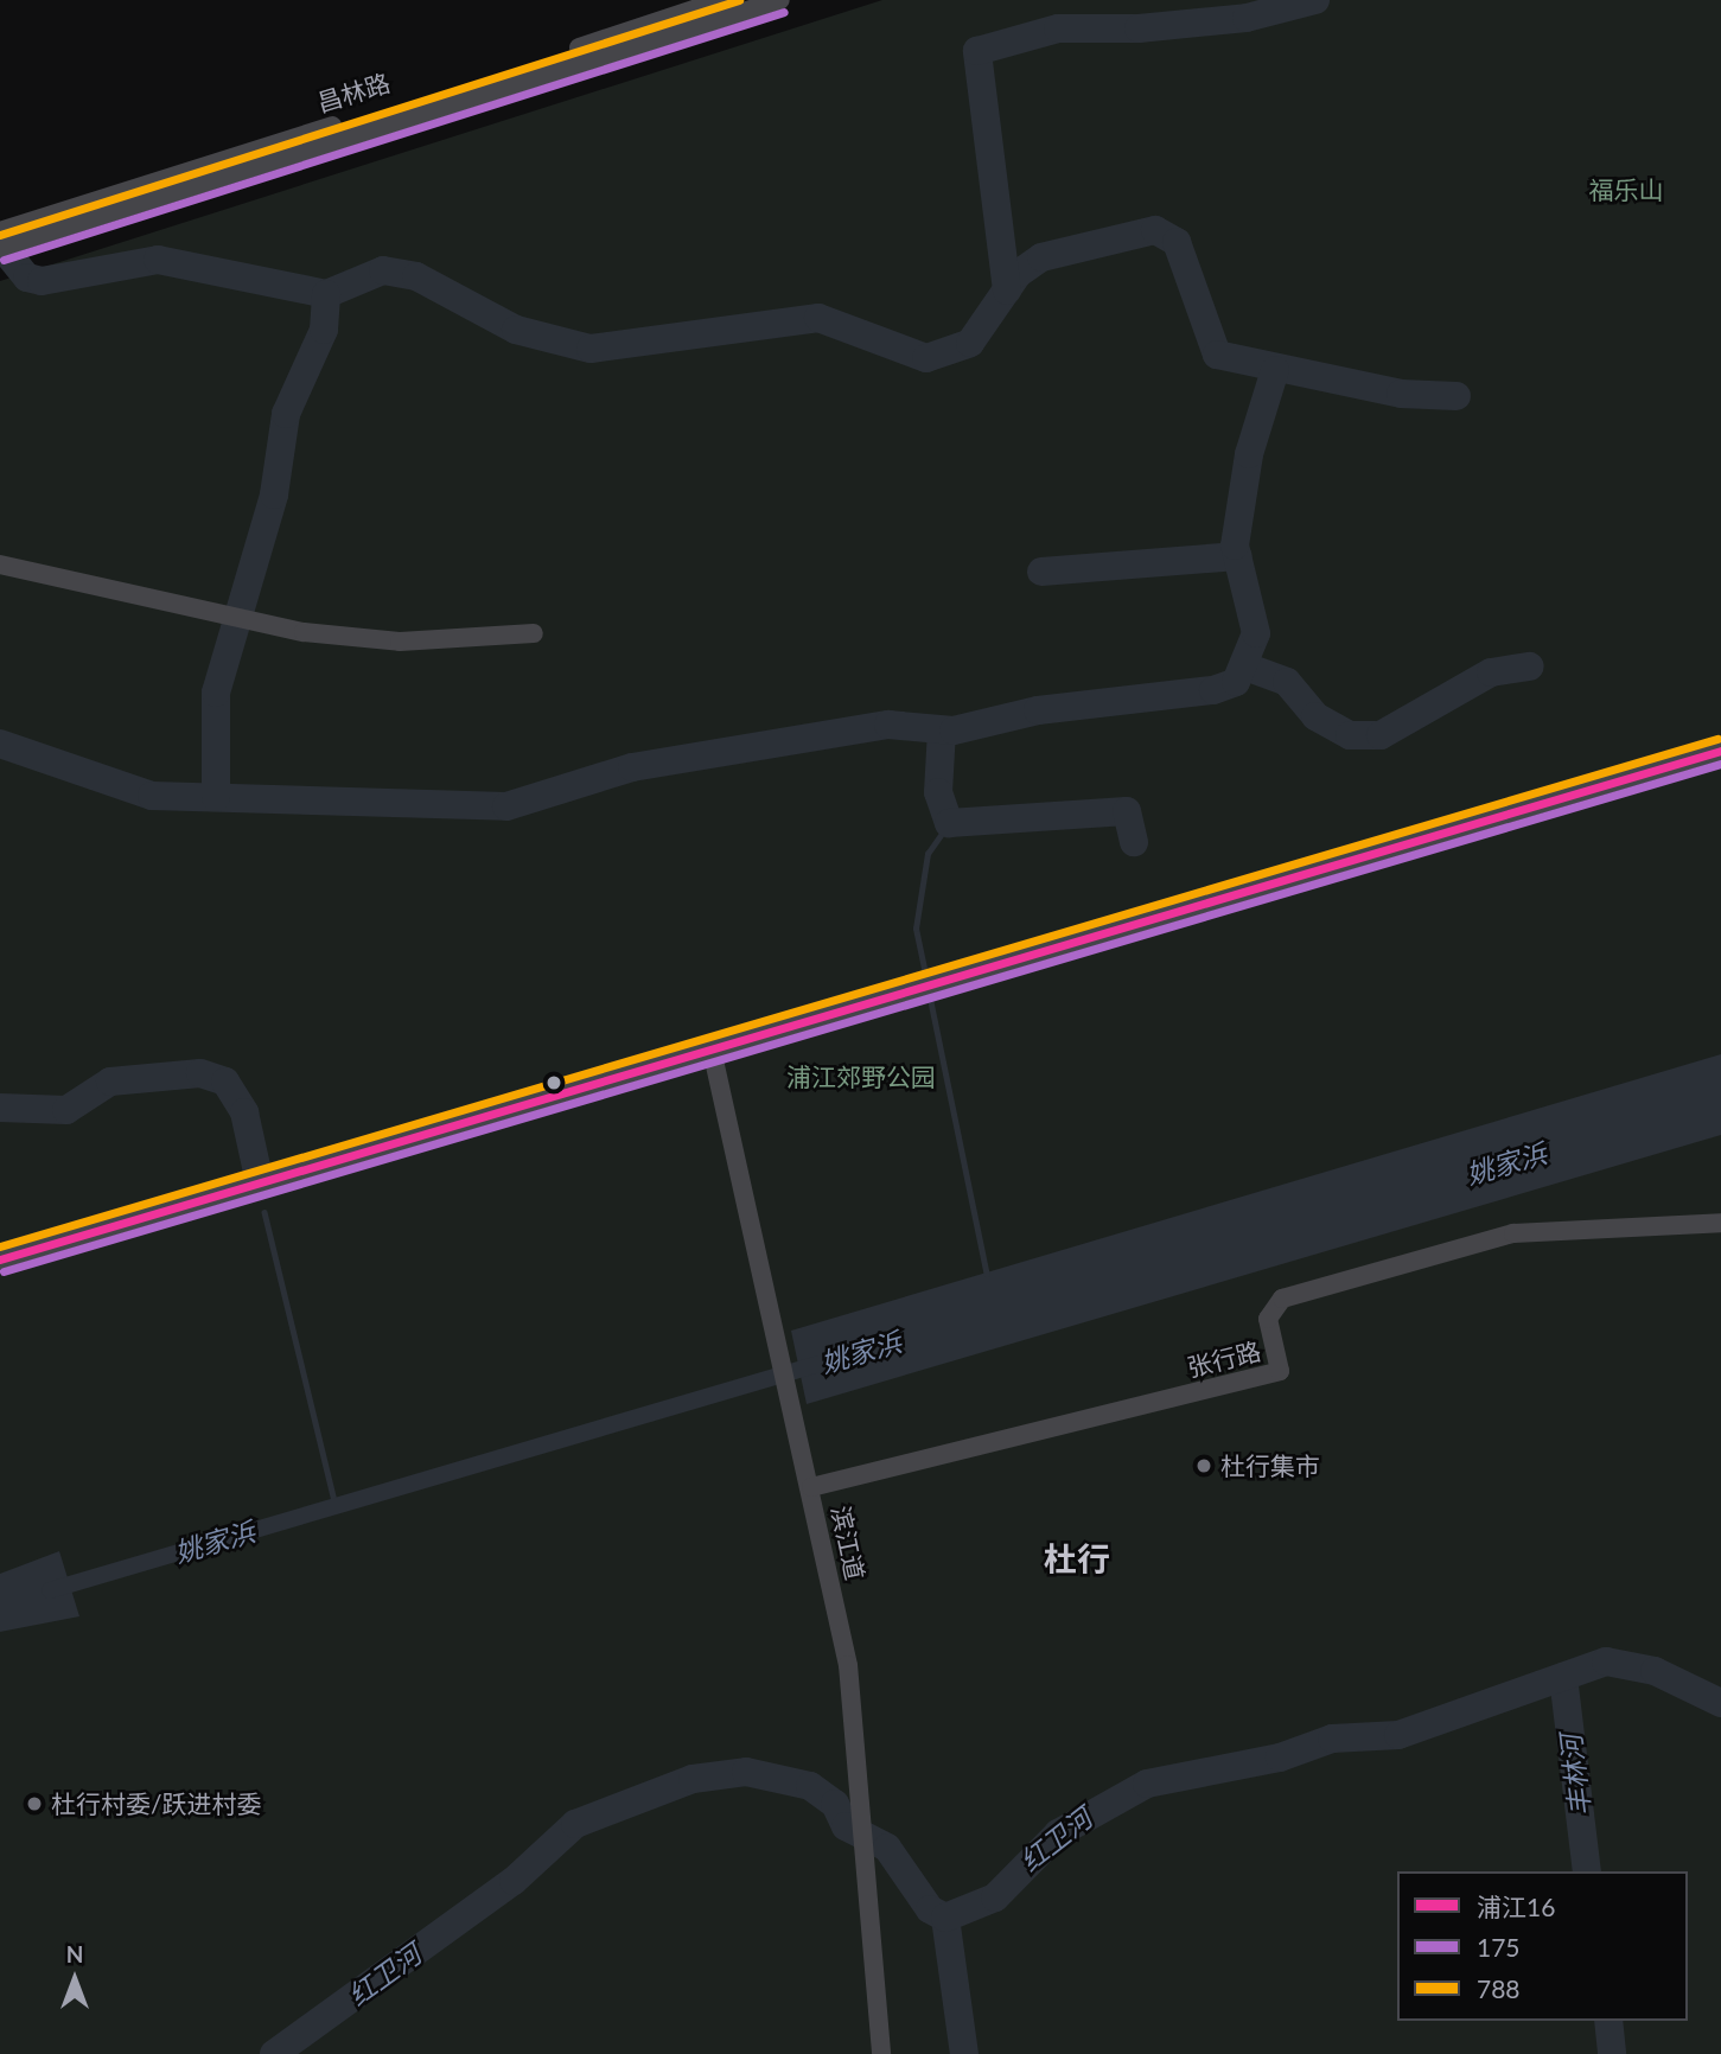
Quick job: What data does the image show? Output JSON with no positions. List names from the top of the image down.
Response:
{
  "streets": {
    "street": ["昌林路", "张行路", "滨江道"]
  },
  "crossings": [
    ["张行路", "滨江道"]
  ],
  "districts": ["杜行"],
  "water": ["姚家浜", "丰林河", "红卫河"],
  "parks": ["福乐山", "浦江郊野公园"],
  "places": ["杜行集市", "杜行村委/跃进村委"],
  "lines": ["transit line 788", "transit line 175", "transit line 浦江16"],
  "legend": ["浦江16", "175", "788"],
  "north": "top"
}
